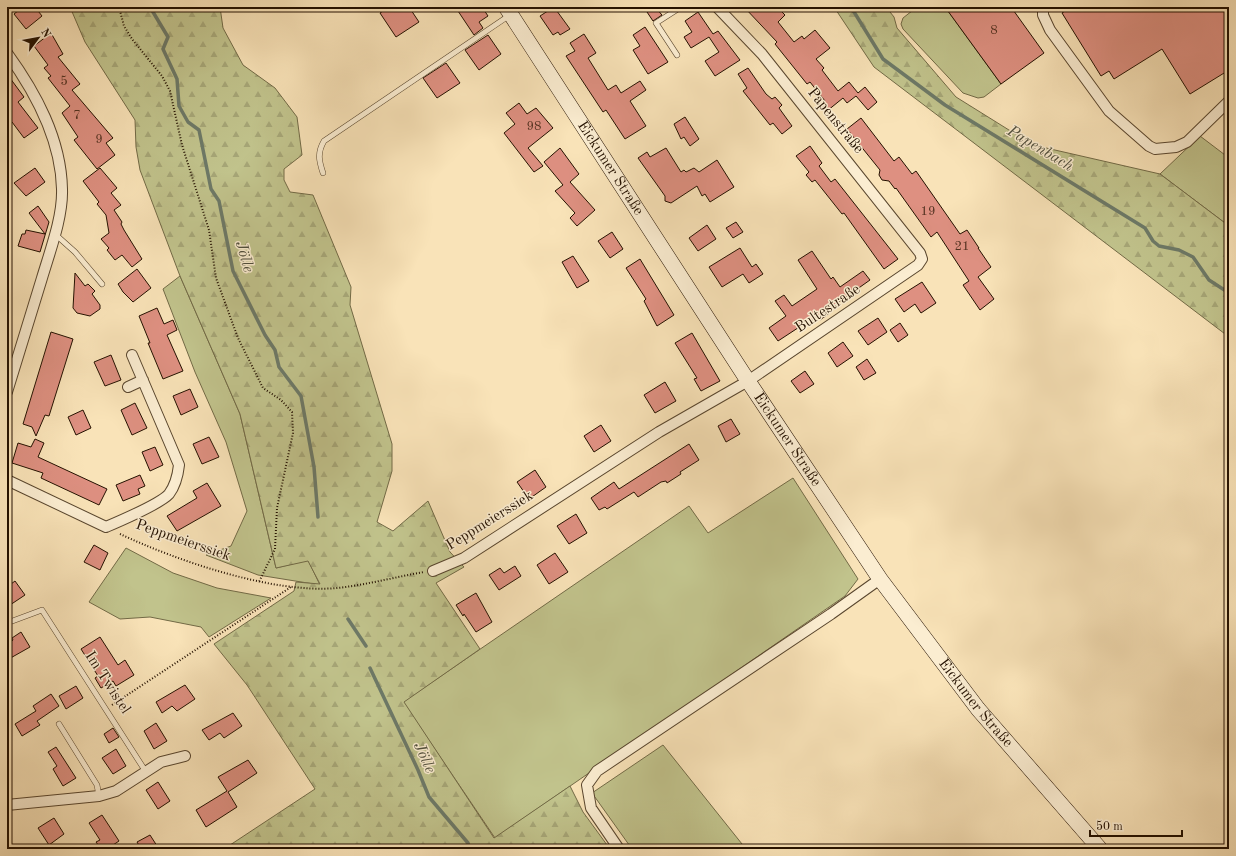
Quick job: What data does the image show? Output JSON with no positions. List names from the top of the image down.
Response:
{
  "streets": {
    "main road": ["Eickumer Straße"],
    "street": ["Papenstraße", "Bultestraße", "Peppmeierssiek"],
    "lane": ["Im Twistel"]
  },
  "crossings": [
    ["Papenstraße", "Bultestraße"],
    ["Eickumer Straße", "Bultestraße"],
    ["Eickumer Straße", "Peppmeierssiek"],
    ["Bultestraße", "Peppmeierssiek"]
  ],
  "water": ["Papenbach", "Jölle"],
  "house_numbers": [
    "8",
    "5",
    "7",
    "98",
    "9",
    "19",
    "21"
  ],
  "scale_bar": "50 m",
  "north": "top right"
}
